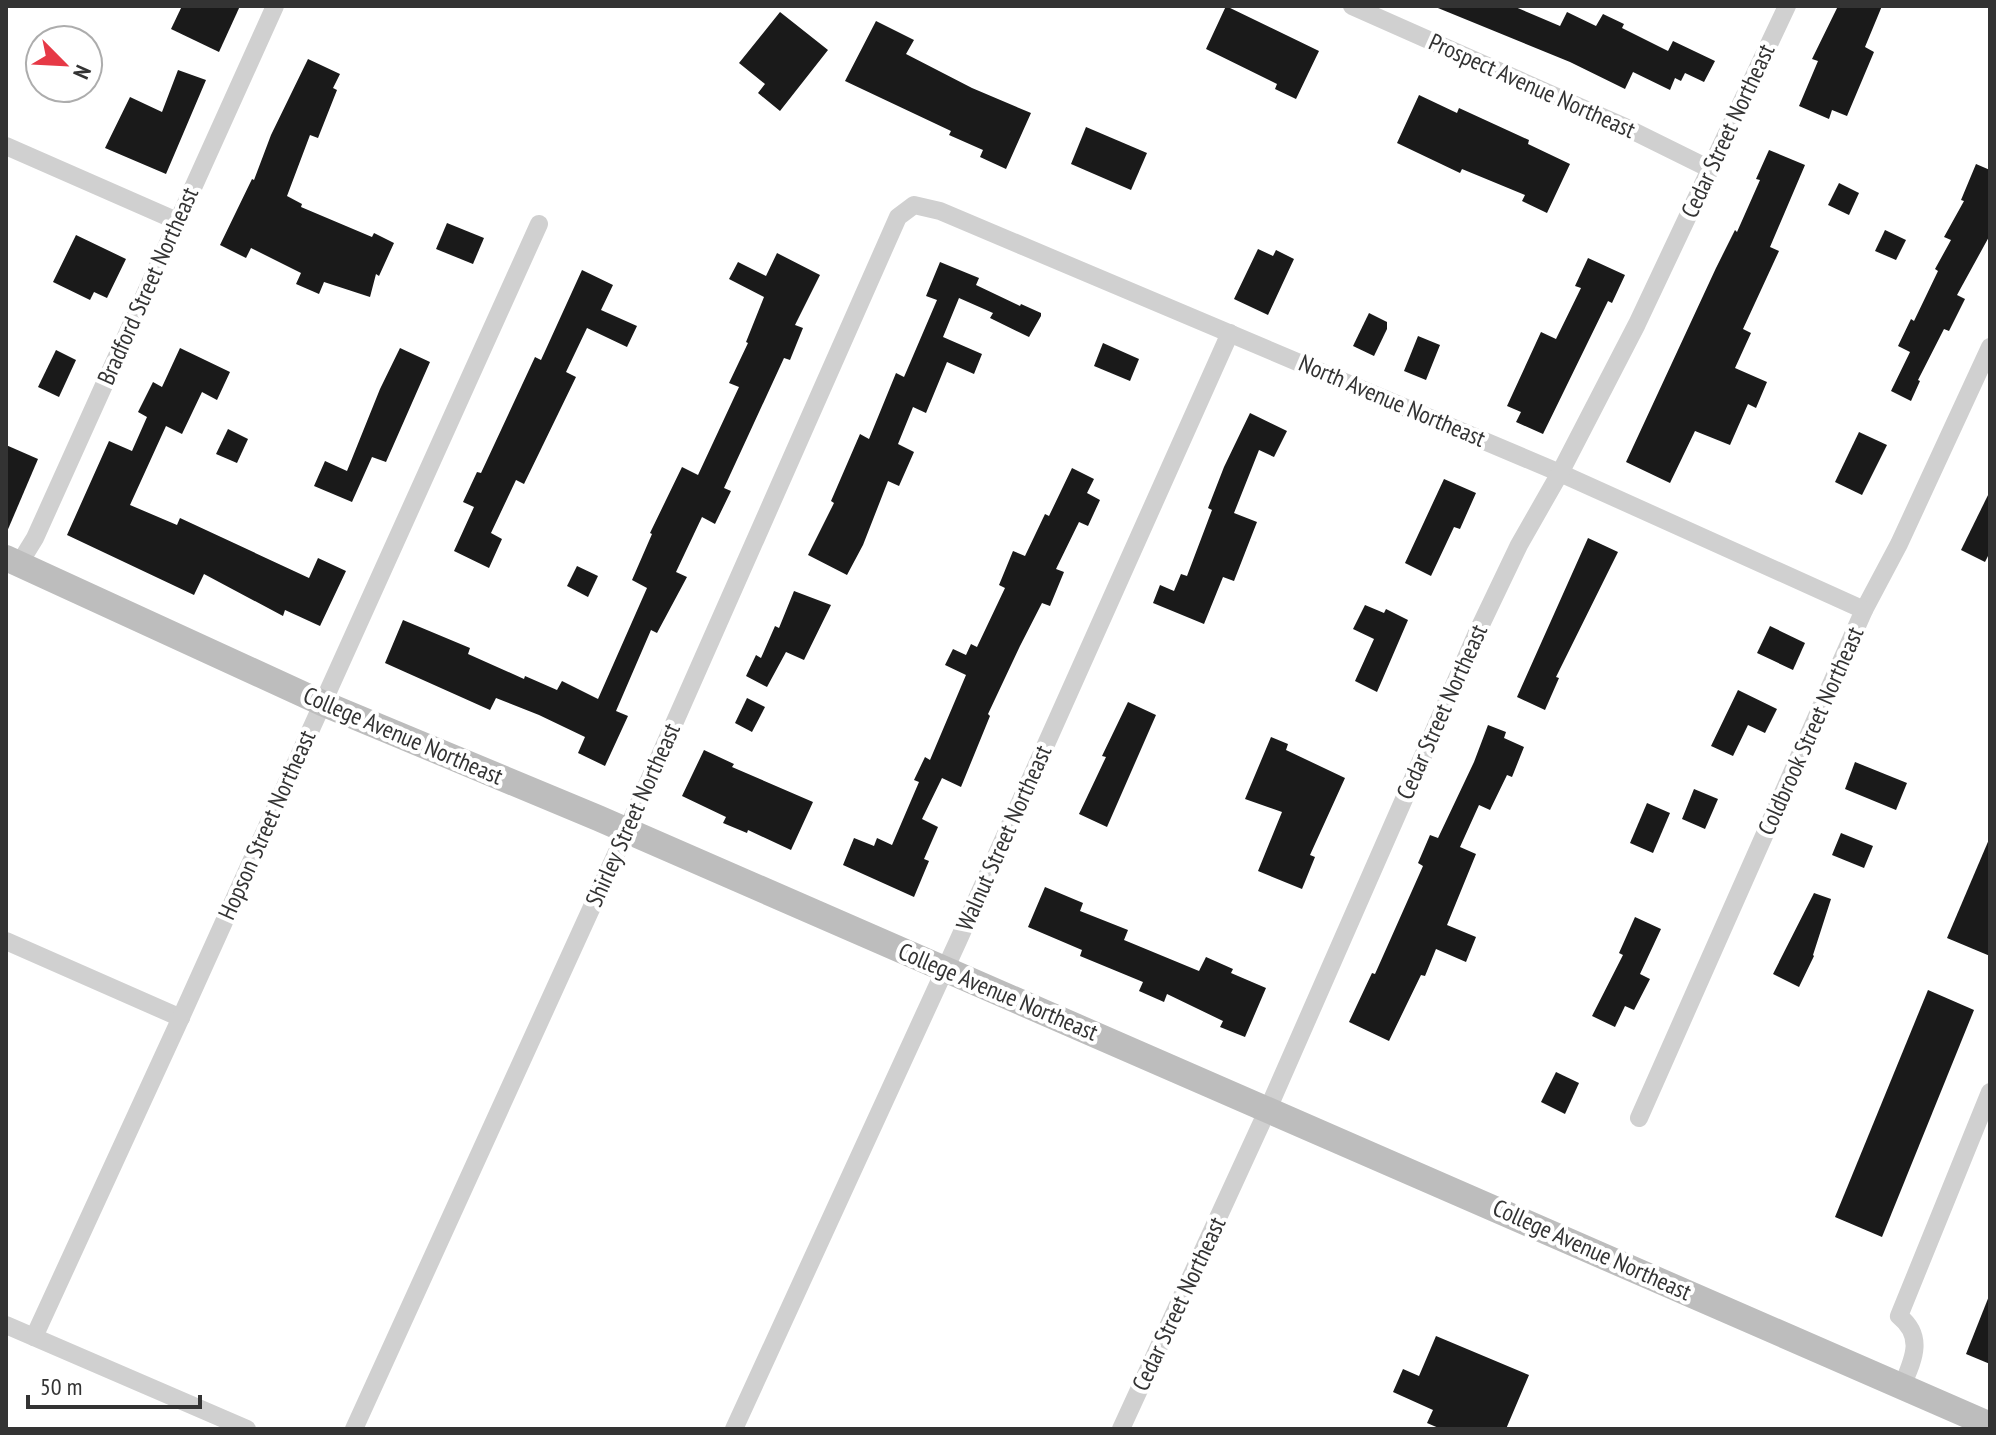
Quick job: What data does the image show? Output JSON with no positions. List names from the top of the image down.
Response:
{
  "streets": {
    "main road": ["College Avenue Northeast"],
    "street": [
      "Prospect Avenue Northeast",
      "Cedar Street Northeast",
      "Bradford Street Northeast",
      "North Avenue Northeast",
      "Coldbrook Street Northeast",
      "Shirley Street Northeast",
      "Hopson Street Northeast",
      "Walnut Street Northeast"
    ]
  },
  "crossings": [
    ["Prospect Avenue Northeast", "Cedar Street Northeast"],
    ["Cedar Street Northeast", "North Avenue Northeast"],
    ["Cedar Street Northeast", "College Avenue Northeast"],
    ["Bradford Street Northeast", "College Avenue Northeast"],
    ["North Avenue Northeast", "Coldbrook Street Northeast"],
    ["North Avenue Northeast", "Shirley Street Northeast"],
    ["North Avenue Northeast", "Walnut Street Northeast"],
    ["College Avenue Northeast", "Shirley Street Northeast"],
    ["College Avenue Northeast", "Hopson Street Northeast"],
    ["College Avenue Northeast", "Walnut Street Northeast"]
  ],
  "scale_bar": "50 m",
  "north": "bottom right"
}
